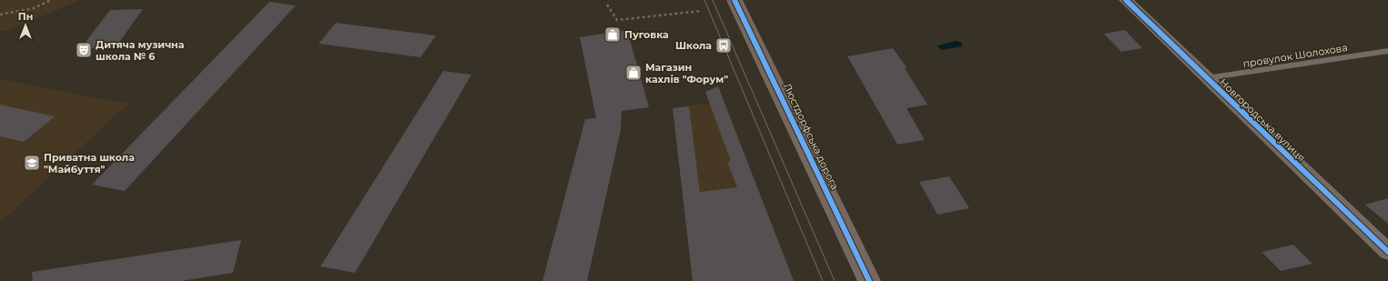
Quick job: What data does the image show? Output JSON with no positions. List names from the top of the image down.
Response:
{
  "streets": {
    "main road": ["Люстдорфська дорога"],
    "street": ["Новгородська вулиця"],
    "lane": ["провулок Шолохова"]
  },
  "crossings": [
    ["провулок Шолохова", "Новгородська вулиця"]
  ],
  "places": {
    "shop": ["Пуговка", "Магазин кахлів \"Форум\""],
    "bus stop": ["Школа"],
    "theatre": ["Дитяча музична школа № 6"],
    "school or university": ["Приватна школа \"Майбуття\""]
  },
  "north": "top"
}
